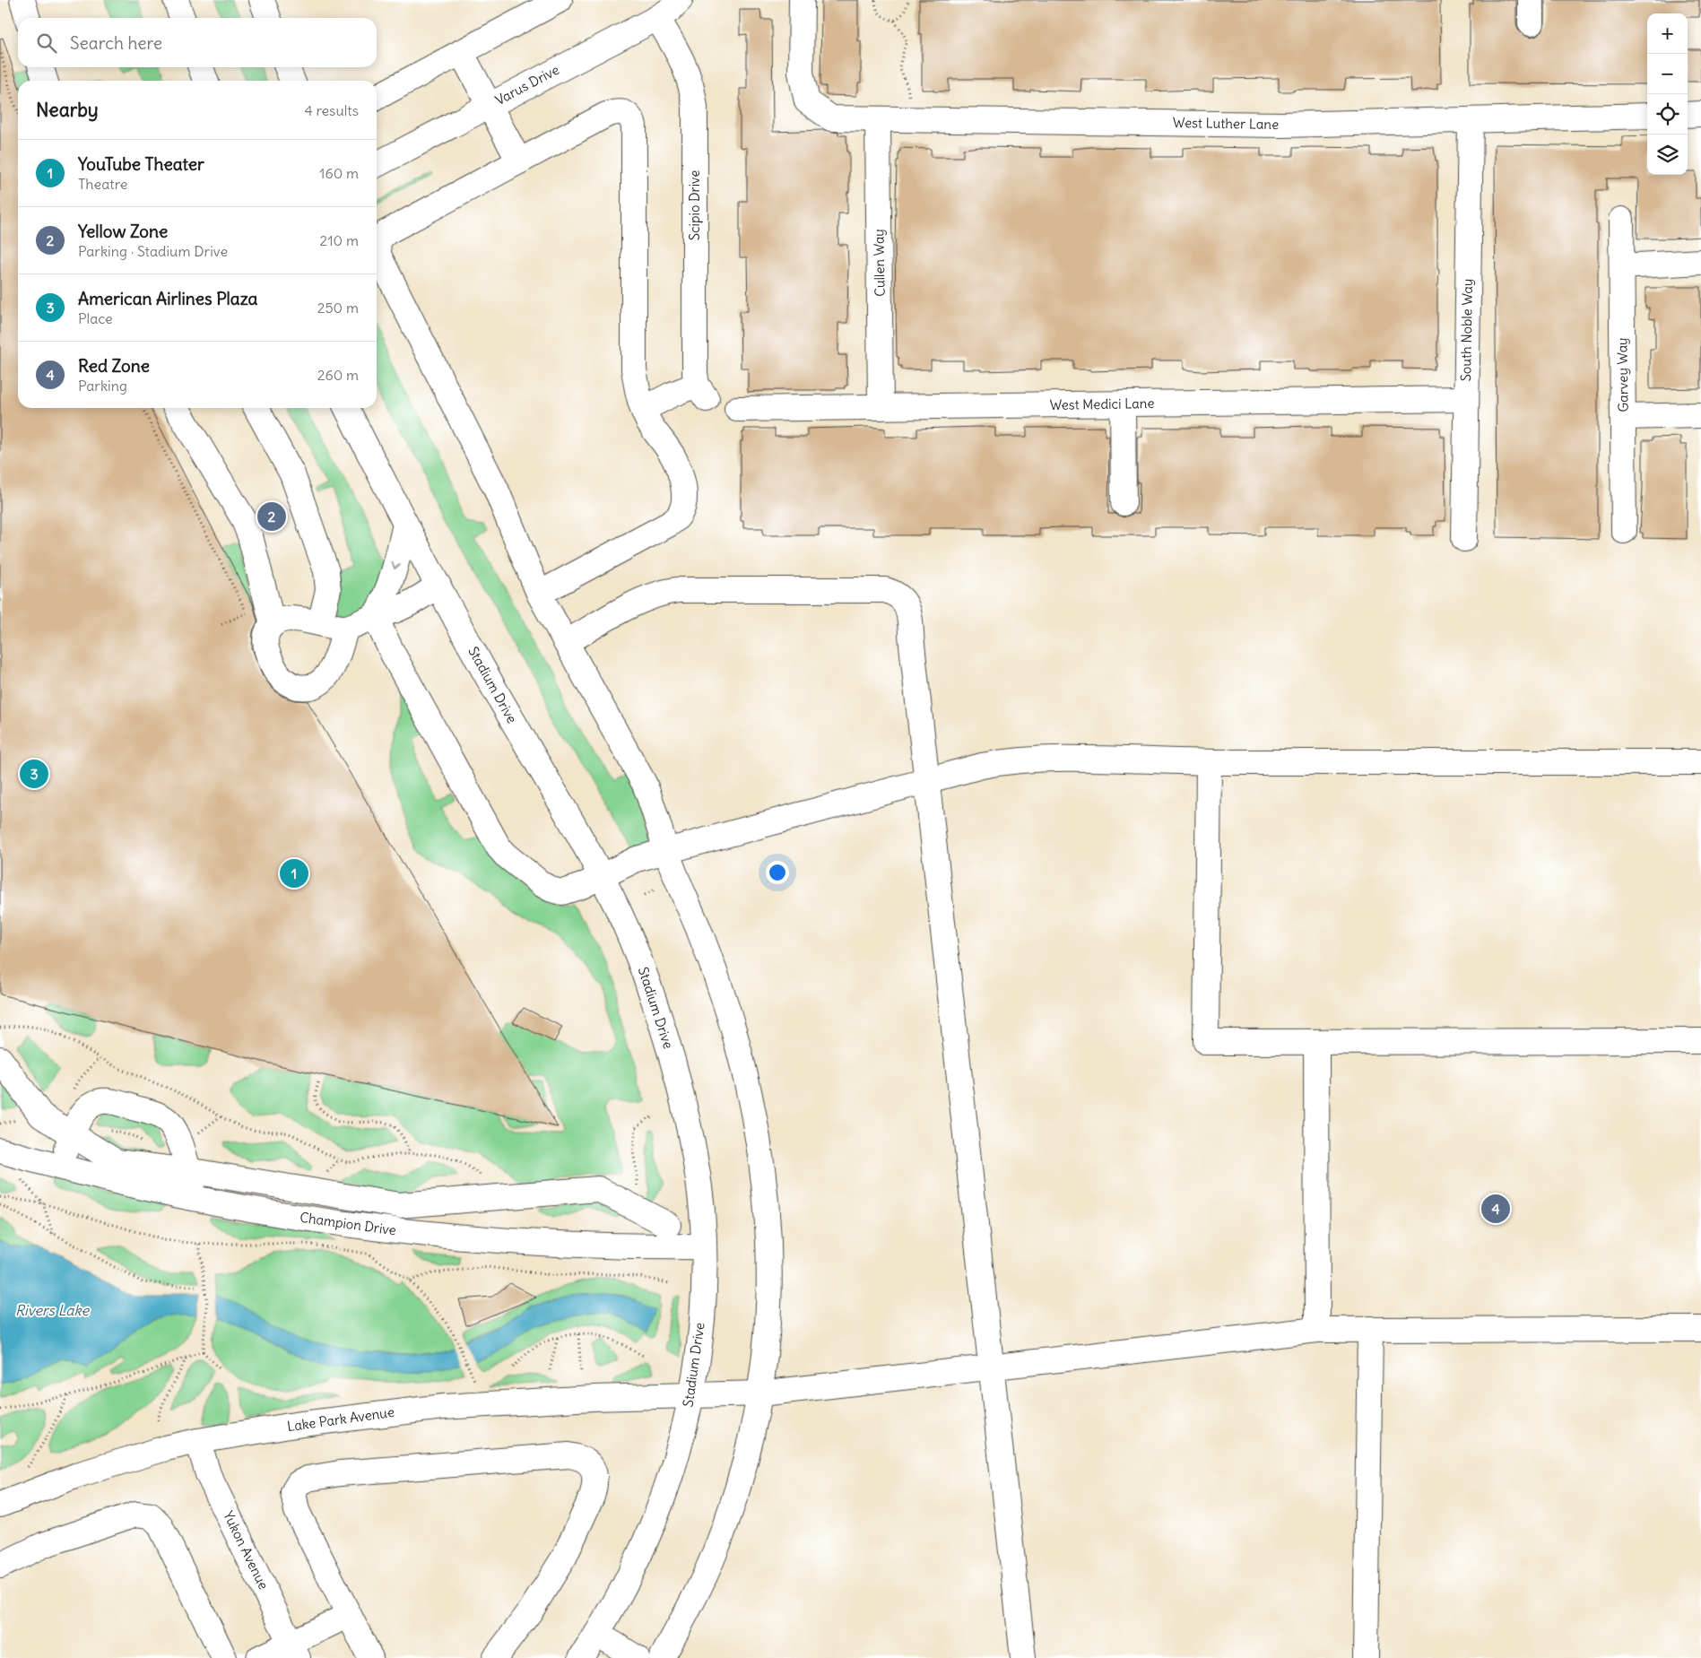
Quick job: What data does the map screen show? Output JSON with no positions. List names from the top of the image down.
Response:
{
  "streets": {
    "street": [
      "Varus Drive",
      "West Luther Lane",
      "Scipio Drive",
      "Cullen Way",
      "South Noble Way",
      "Garvey Way",
      "West Medici Lane",
      "Stadium Drive",
      "Champion Drive",
      "Lake Park Avenue",
      "Yukon Avenue"
    ]
  },
  "crossings": [
    ["Varus Drive", "Scipio Drive"],
    ["West Luther Lane", "Cullen Way"],
    ["West Luther Lane", "South Noble Way"],
    ["Cullen Way", "West Medici Lane"],
    ["South Noble Way", "West Medici Lane"],
    ["Stadium Drive", "Champion Drive"],
    ["Stadium Drive", "Lake Park Avenue"],
    ["Lake Park Avenue", "Yukon Avenue"]
  ],
  "water": ["Rivers Lake"],
  "page": {
    "map_buttons": ["+", "−"],
    "search": "Search here",
    "heading": ["Nearby", "4 results"],
    "list": [
      {
        "mark": "1",
        "name": "YouTube Theater",
        "note": "Theatre",
        "value": "160 m"
      },
      {
        "mark": "2",
        "name": "Yellow Zone",
        "note": "Parking · Stadium Drive",
        "value": "210 m"
      },
      {
        "mark": "3",
        "name": "American Airlines Plaza",
        "note": "Place",
        "value": "250 m"
      },
      {
        "mark": "4",
        "name": "Red Zone",
        "note": "Parking",
        "value": "260 m"
      }
    ],
    "pins": [
      "2",
      "3",
      "1",
      "4"
    ]
  }
}
